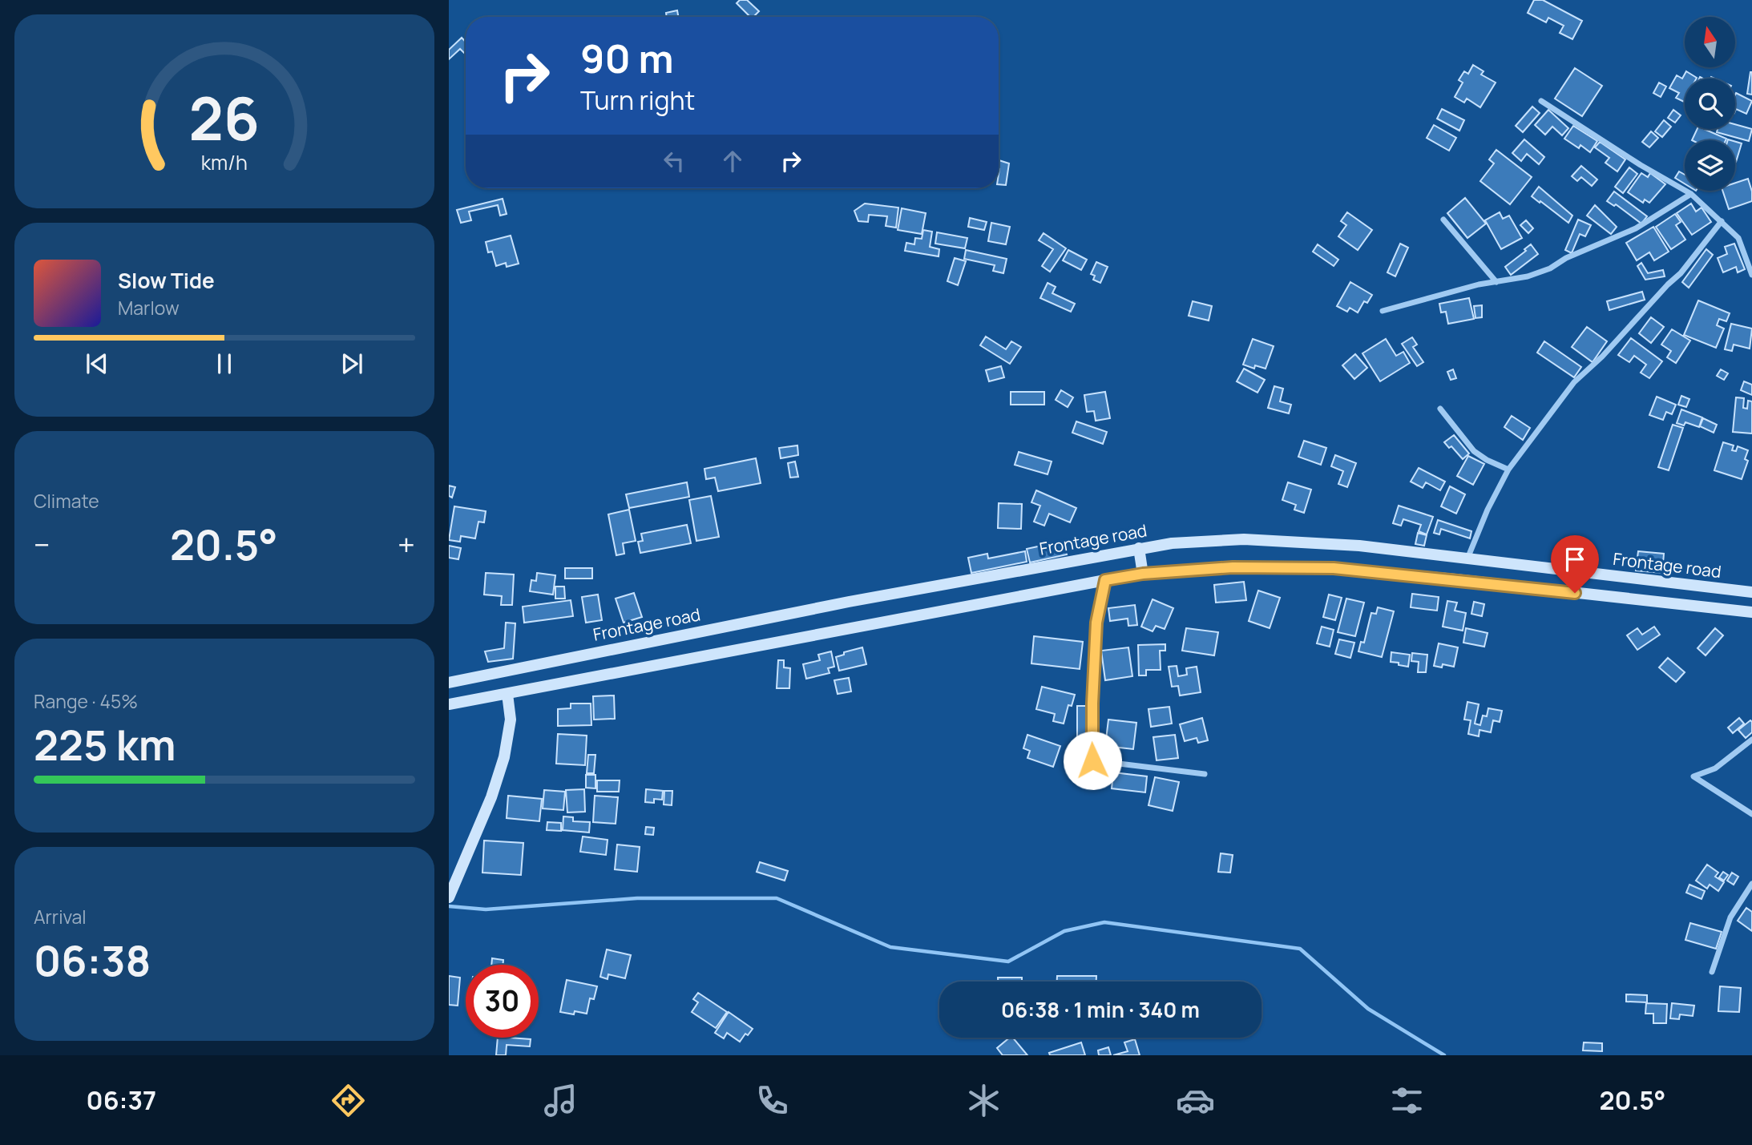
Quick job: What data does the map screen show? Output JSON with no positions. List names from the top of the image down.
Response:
{
  "streets": {
    "main road": ["Frontage road"]
  },
  "north": "top",
  "page": {
    "turn": ["90 m", "Turn right"],
    "song": ["Slow Tide", "Marlow"],
    "tile": [
      "Climate",
      ["Range · 45%", "225 km"],
      ["Arrival", "06:38"]
    ],
    "heat": ["−", "20.5°", "+"],
    "limit": "30",
    "trip": "06:38 · 1 min · 340 m",
    "tabs": ["06:37", "20.5°"],
    "gauge": ["26", "km/h"]
  }
}
